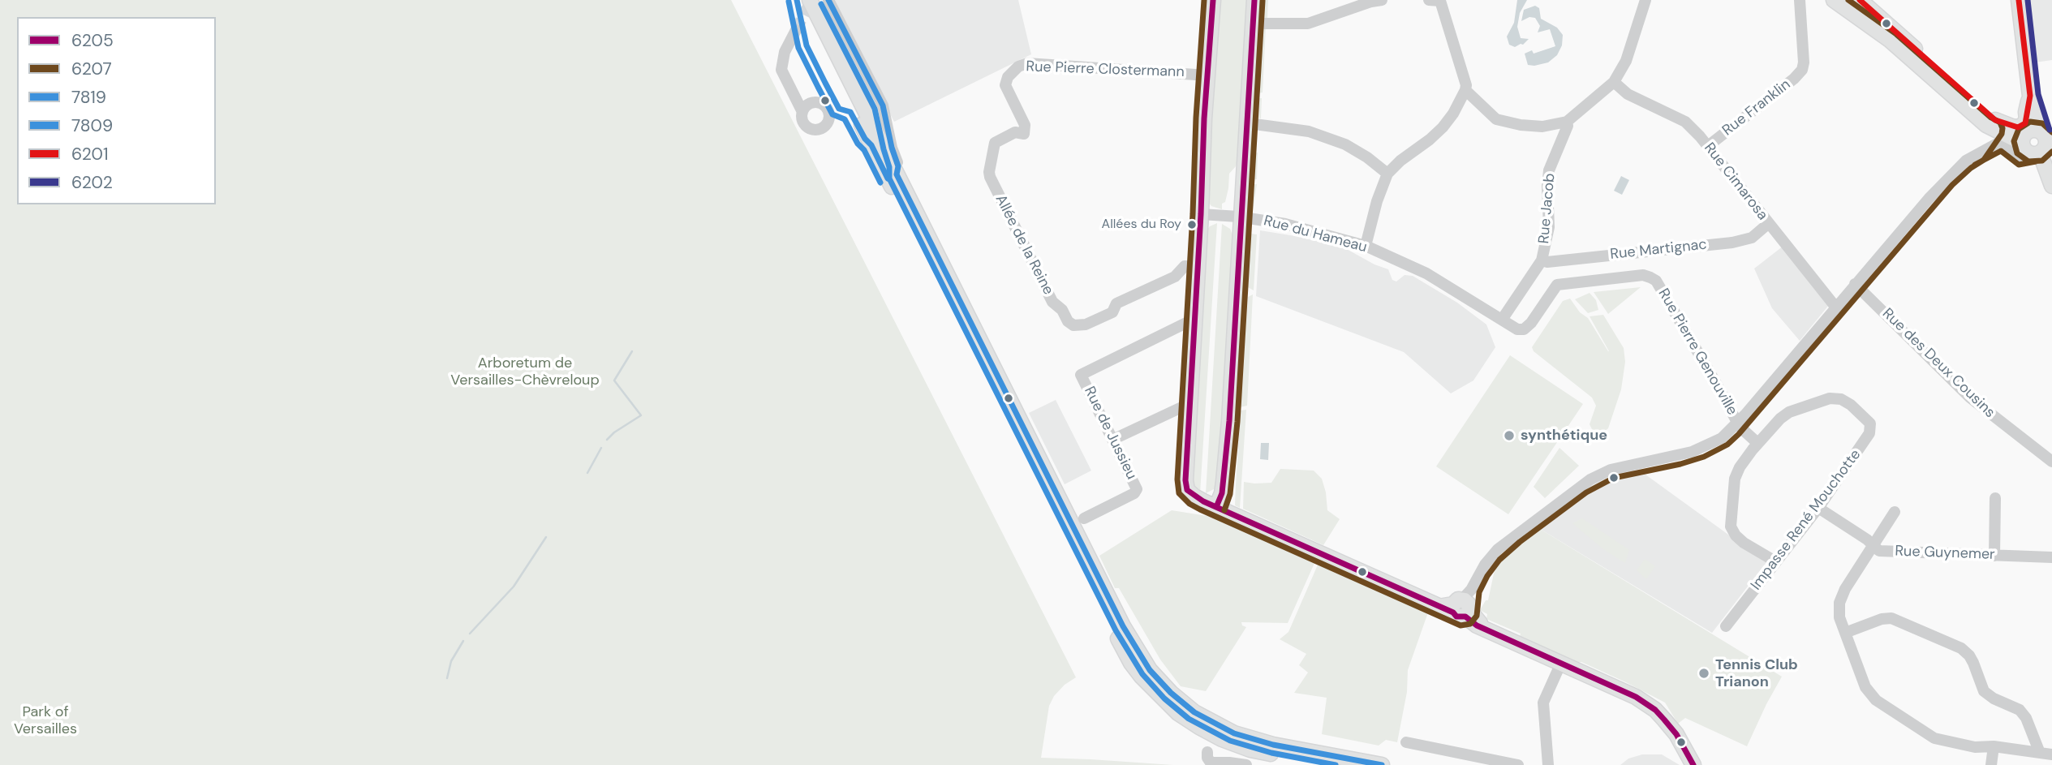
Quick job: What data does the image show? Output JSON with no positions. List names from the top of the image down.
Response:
{
  "streets": {
    "street": [
      "Rue Pierre Clostermann",
      "Rue Franklin",
      "Rue Cimarosa",
      "Rue Jacob",
      "Rue du Hameau",
      "Allée de la Reine",
      "Rue Martignac",
      "Rue Pierre Genouville",
      "Rue des Deux Cousins",
      "Rue de Jussieu",
      "Impasse René Mouchotte",
      "Rue Guynemer"
    ]
  },
  "crossings": [
    ["Rue Pierre Clostermann", "Allée de la Reine"],
    ["Rue Franklin", "Rue Cimarosa"],
    ["Rue Cimarosa", "Rue Martignac"],
    ["Rue Jacob", "Rue du Hameau"],
    ["Rue Jacob", "Rue Martignac"],
    ["Rue Jacob", "Rue Pierre Genouville"],
    ["Rue du Hameau", "Rue Pierre Genouville"],
    ["Rue Pierre Genouville", "Impasse René Mouchotte"],
    ["Impasse René Mouchotte", "Rue Guynemer"]
  ],
  "parks": ["Arboretum de Versailles-Chèvreloup", "Park of Versailles"],
  "places": ["Allées du Roy", "synthétique", "Tennis Club Trianon"],
  "lines": [
    "transit line 6205",
    "transit line 6207",
    "transit line 7819",
    "transit line 6201",
    "transit line 6202",
    "transit line 7809"
  ],
  "legend": [
    "6205",
    "6207",
    "7819",
    "7809",
    "6201",
    "6202"
  ]
}
